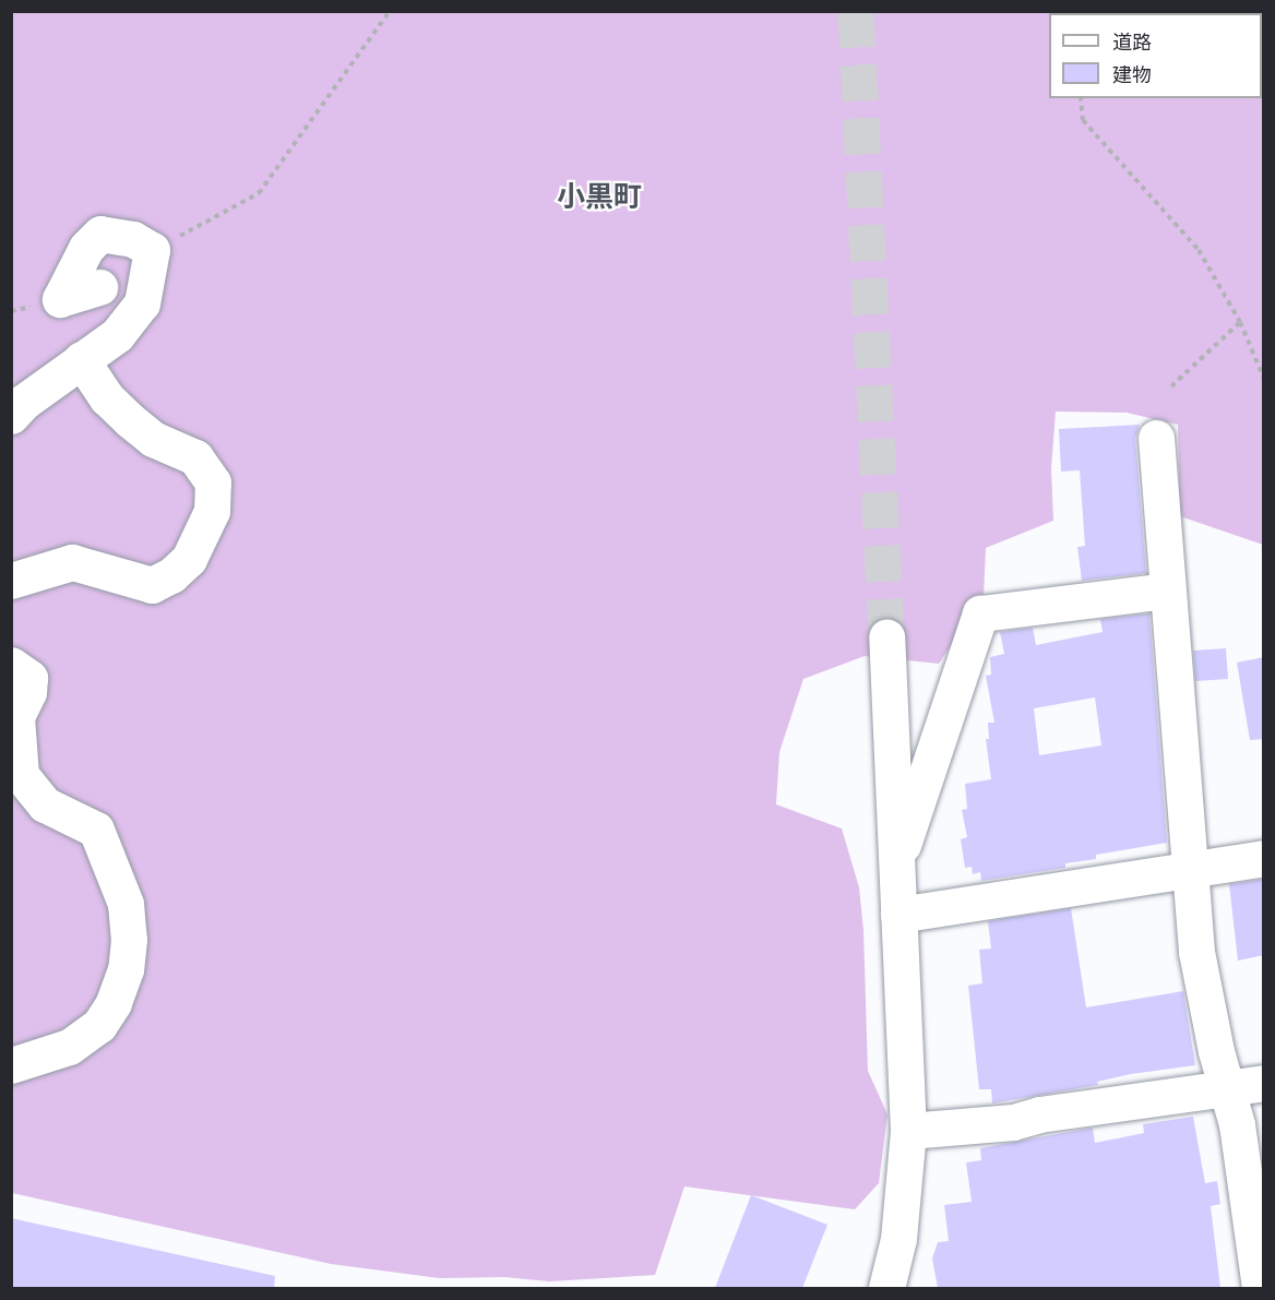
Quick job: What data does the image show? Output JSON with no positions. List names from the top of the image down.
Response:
{
  "districts": ["小黒町"],
  "legend": ["道路", "建物"]
}
